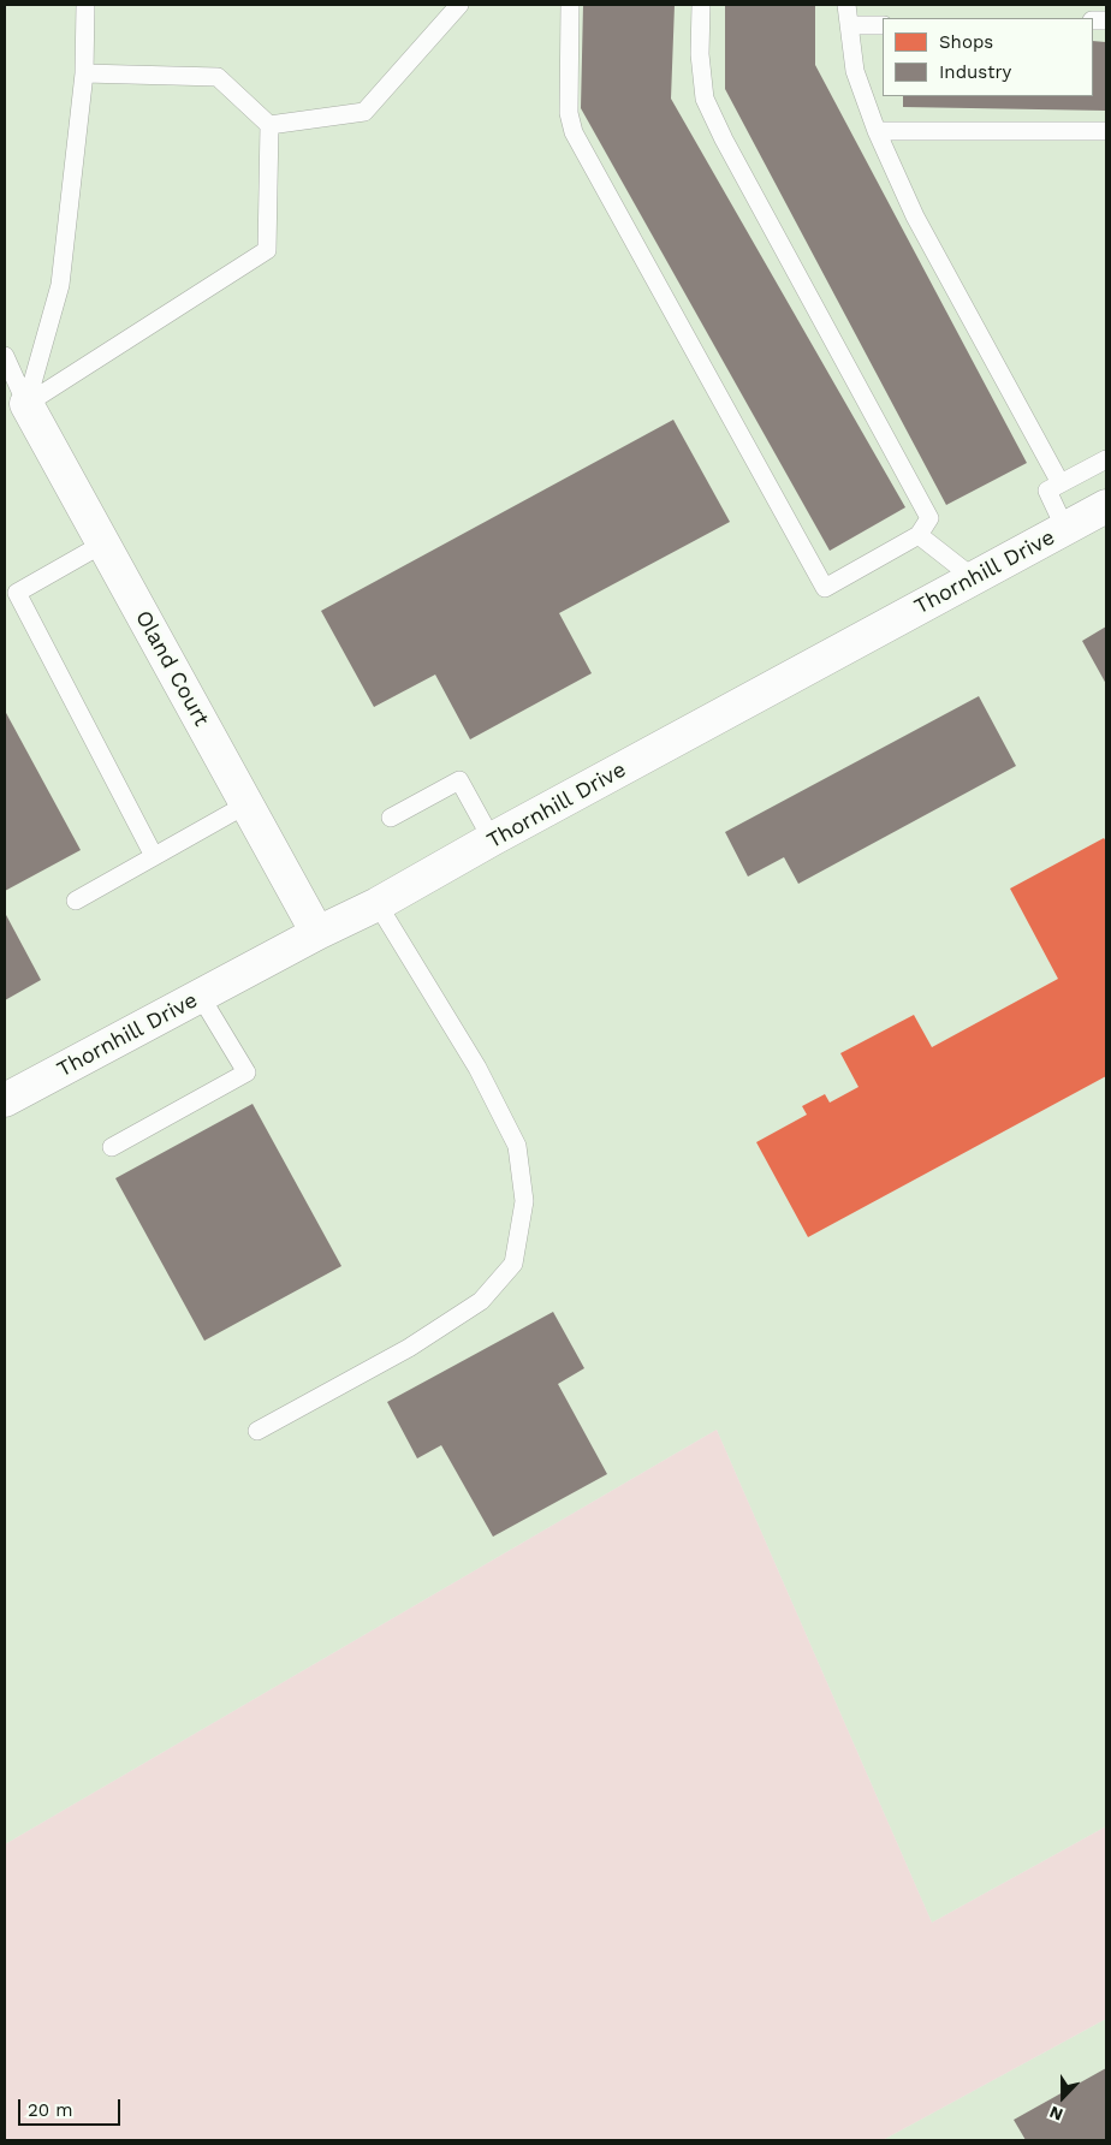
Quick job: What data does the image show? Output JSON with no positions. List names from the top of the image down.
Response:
{
  "streets": {
    "street": ["Thornhill Drive", "Oland Court"]
  },
  "crossings": [
    ["Thornhill Drive", "Oland Court"]
  ],
  "legend": ["Shops", "Industry"],
  "scale_bar": "20 m",
  "north": "bottom"
}
